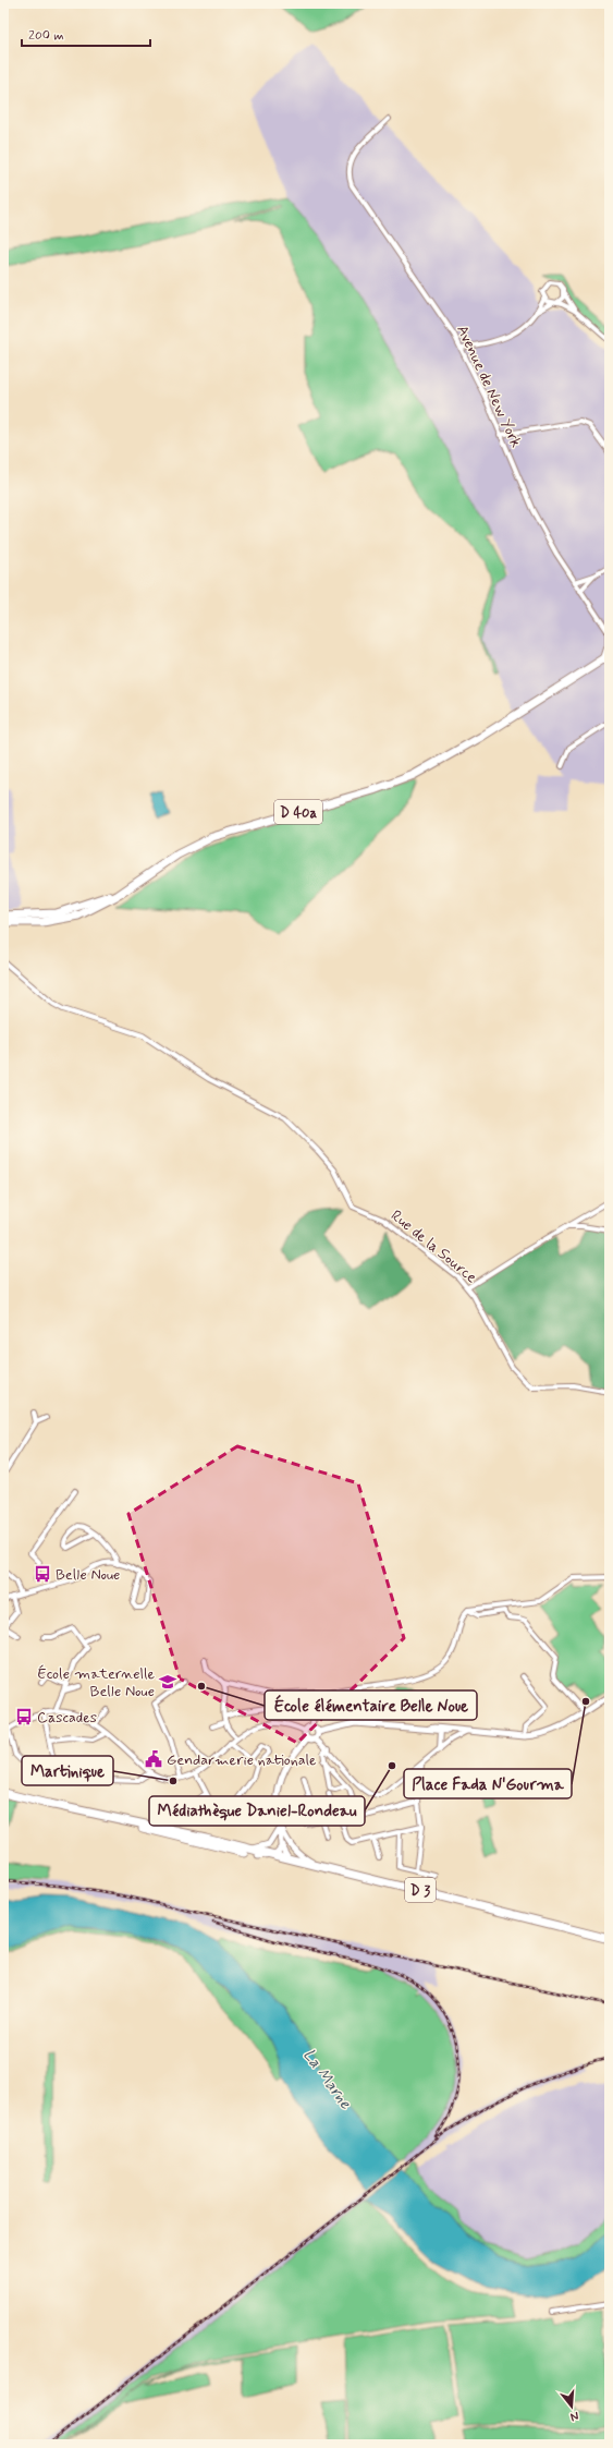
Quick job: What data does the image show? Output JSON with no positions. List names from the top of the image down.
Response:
{
  "streets": {
    "main road": ["D 40a", "D 3"],
    "street": ["Avenue de New York", "Rue de la Source"]
  },
  "water": ["La Marne"],
  "places": {
    "bus stop": ["Belle Noue", "Cascades"],
    "school or university": ["École maternelle Belle Noue"],
    "other": [
      "École élémentaire Belle Noue",
      "Place Fada N'Gourma",
      "Médiathèque Daniel-Rondeau",
      "Martinique"
    ],
    "public building": ["Gendarmerie nationale"]
  },
  "scale_bar": "200 m",
  "north": "bottom"
}
